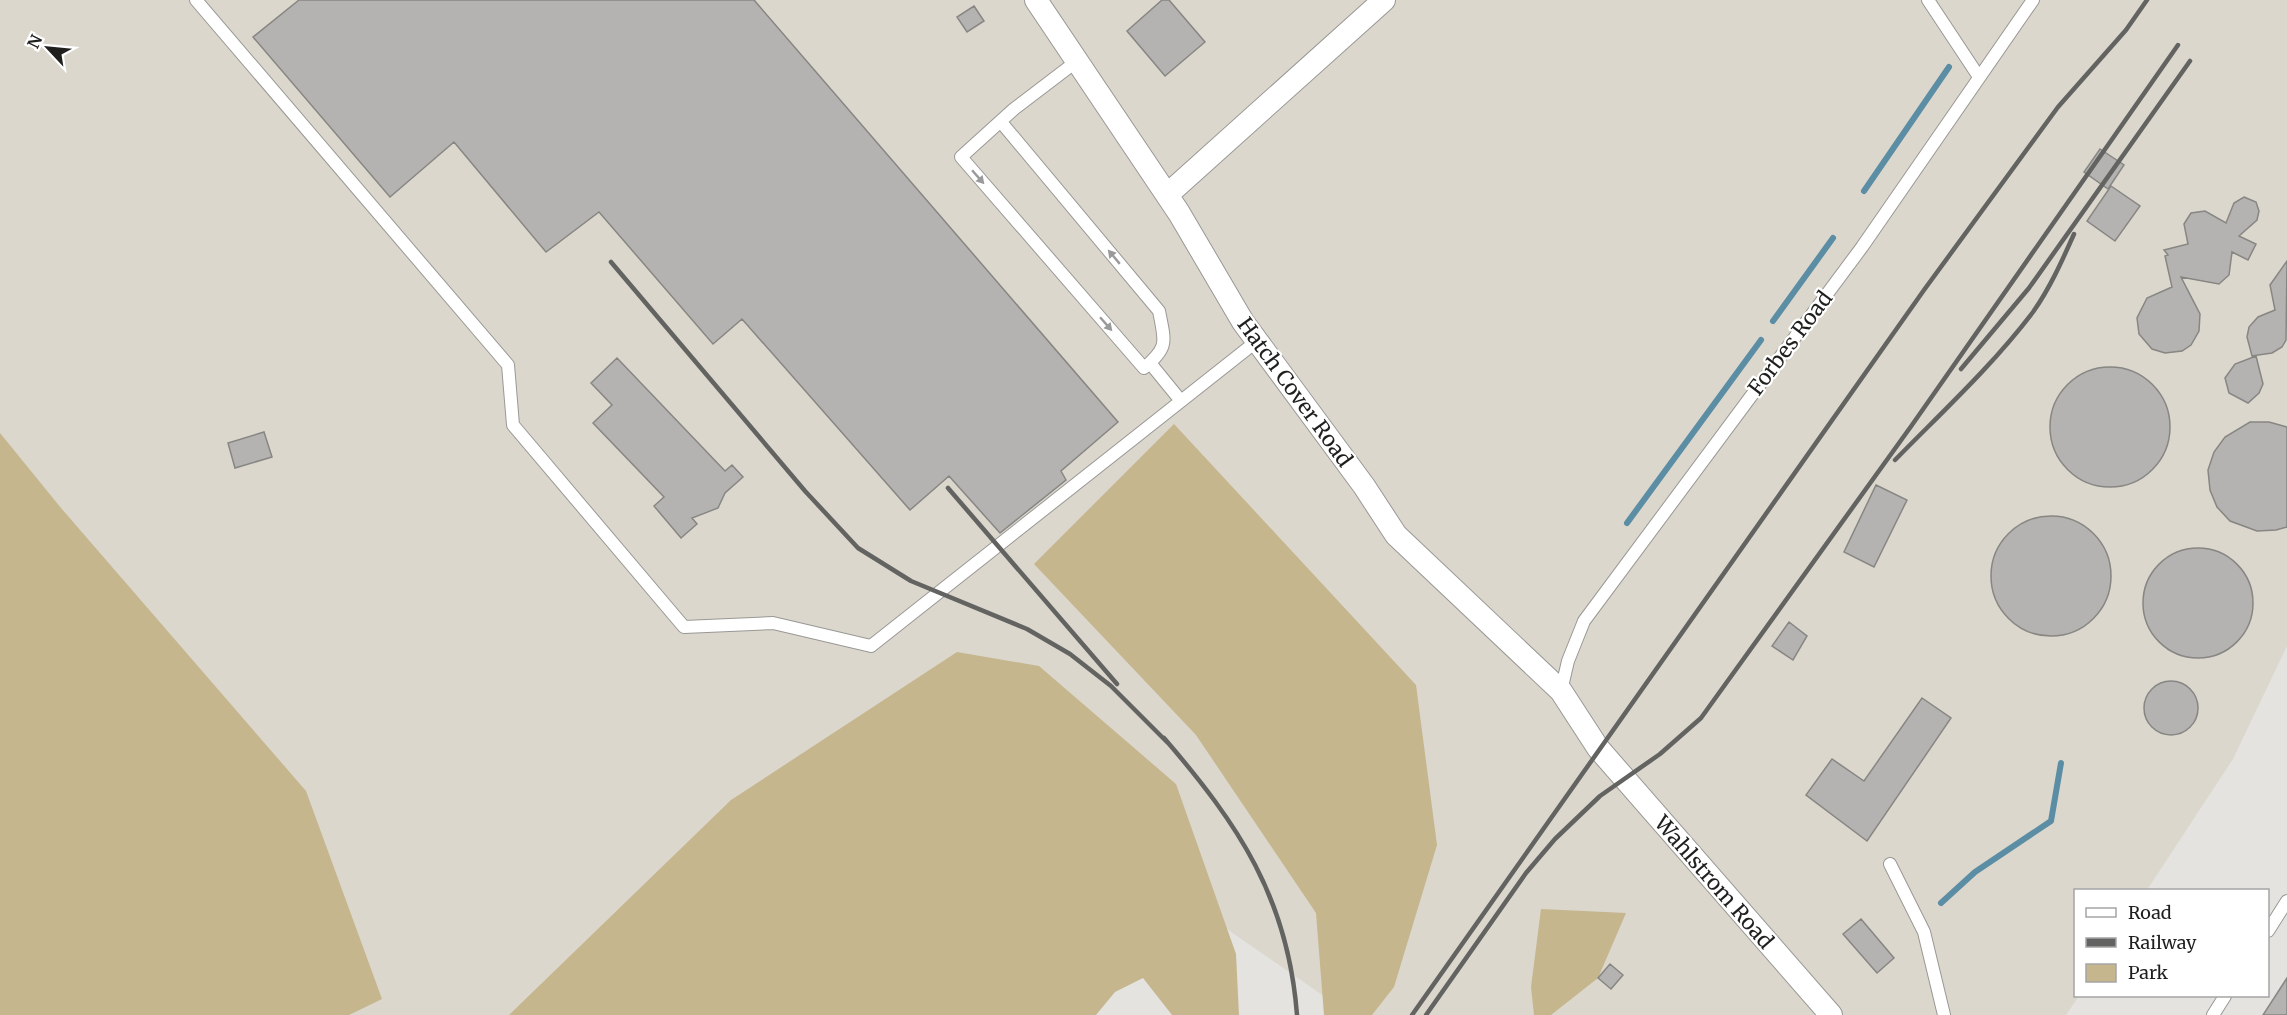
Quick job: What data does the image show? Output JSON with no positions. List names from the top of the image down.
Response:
{
  "streets": {
    "street": ["Hatch Cover Road", "Wahlstrom Road"],
    "lane": ["Forbes Road"]
  },
  "crossings": [
    ["Forbes Road", "Hatch Cover Road"],
    ["Hatch Cover Road", "Wahlstrom Road"]
  ],
  "legend": ["Road", "Railway", "Park"],
  "north": "top left"
}
